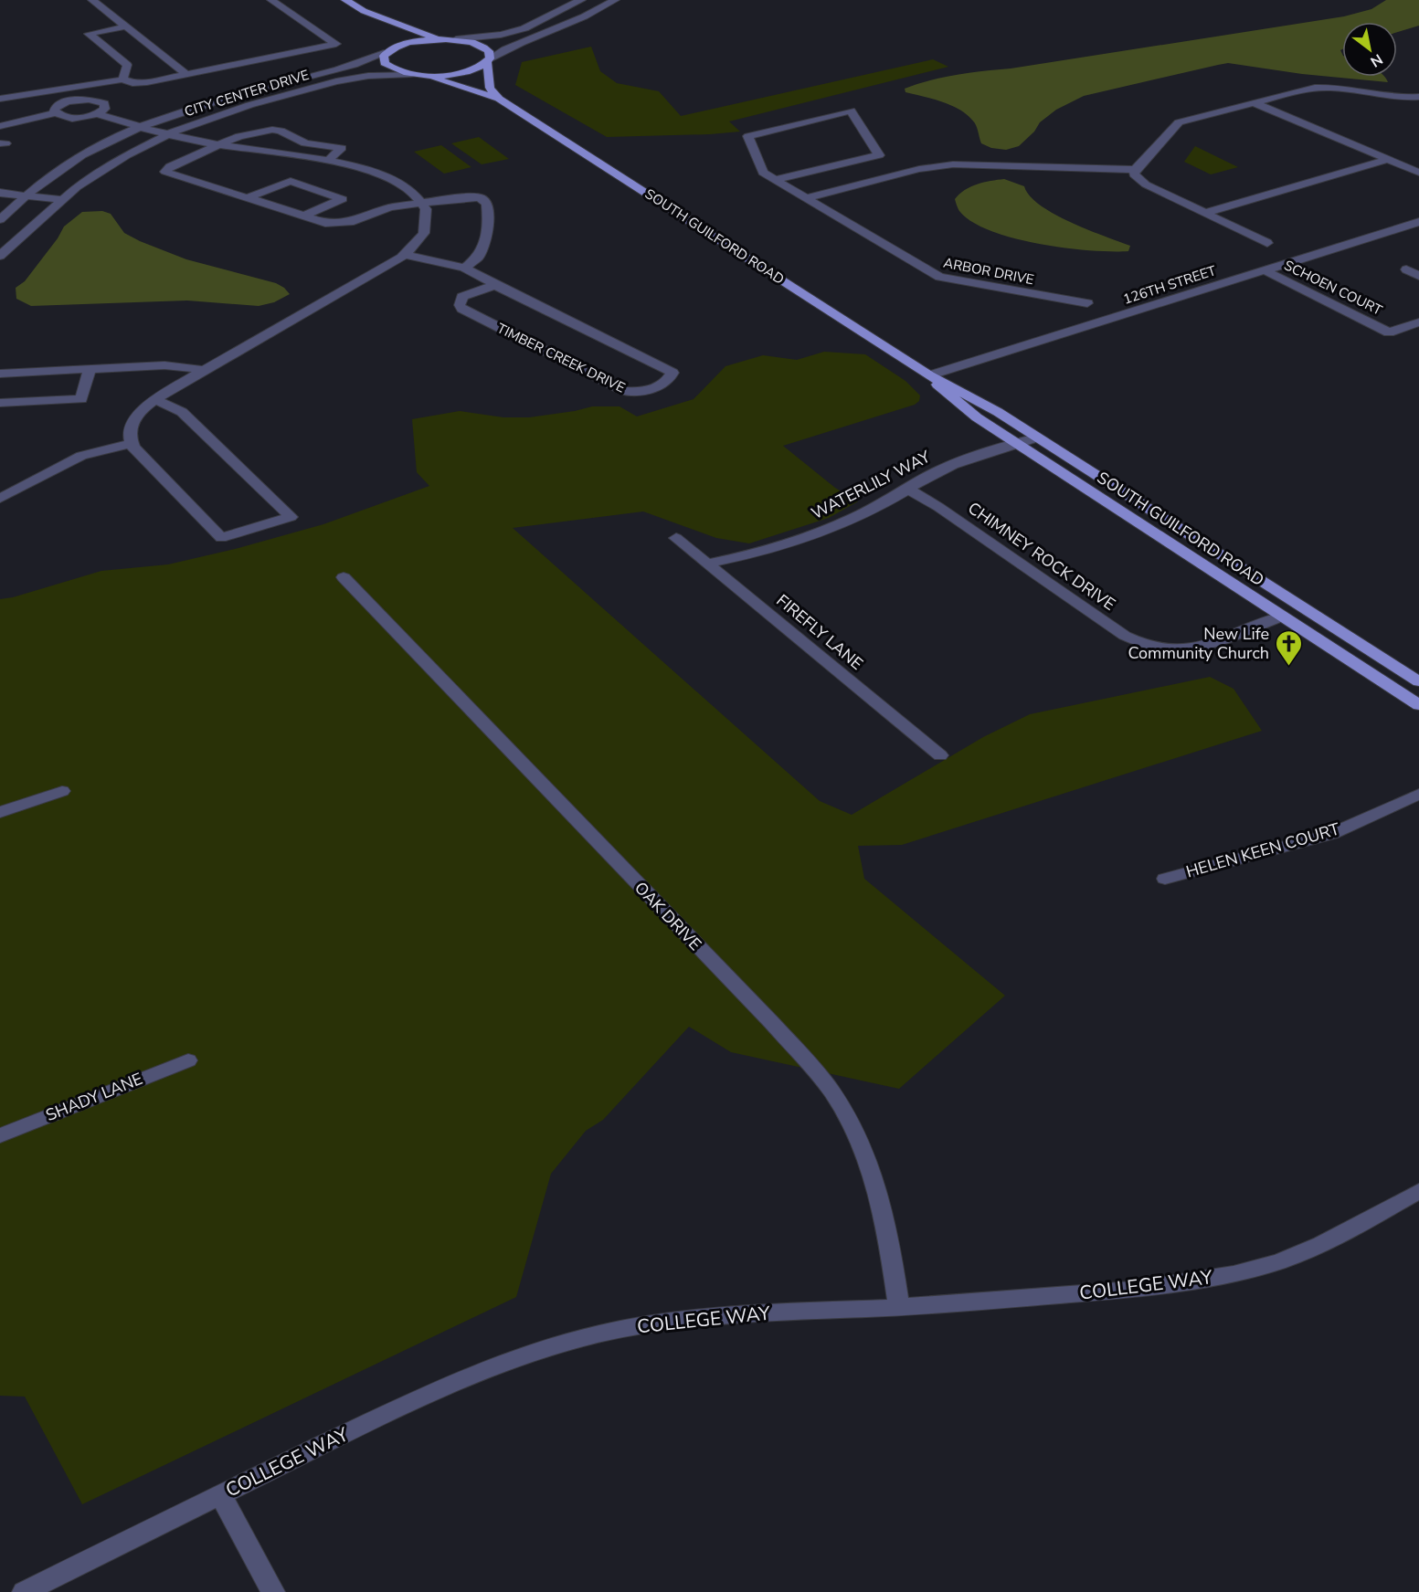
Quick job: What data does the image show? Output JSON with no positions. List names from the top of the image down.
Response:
{
  "streets": {
    "main road": ["SOUTH GUILFORD ROAD"],
    "street": [
      "CITY CENTER DRIVE",
      "ARBOR DRIVE",
      "126TH STREET",
      "SCHOEN COURT",
      "TIMBER CREEK DRIVE",
      "WATERLILY WAY",
      "CHIMNEY ROCK DRIVE",
      "FIREFLY LANE",
      "HELEN KEEN COURT",
      "OAK DRIVE",
      "SHADY LANE",
      "COLLEGE WAY"
    ]
  },
  "crossings": [
    ["SOUTH GUILFORD ROAD", "126TH STREET"],
    ["SOUTH GUILFORD ROAD", "WATERLILY WAY"],
    ["SOUTH GUILFORD ROAD", "CHIMNEY ROCK DRIVE"],
    ["126TH STREET", "SCHOEN COURT"],
    ["WATERLILY WAY", "CHIMNEY ROCK DRIVE"],
    ["WATERLILY WAY", "FIREFLY LANE"],
    ["OAK DRIVE", "COLLEGE WAY"]
  ],
  "places": {
    "church": ["New Life Community Church"]
  },
  "north": "bottom right"
}
